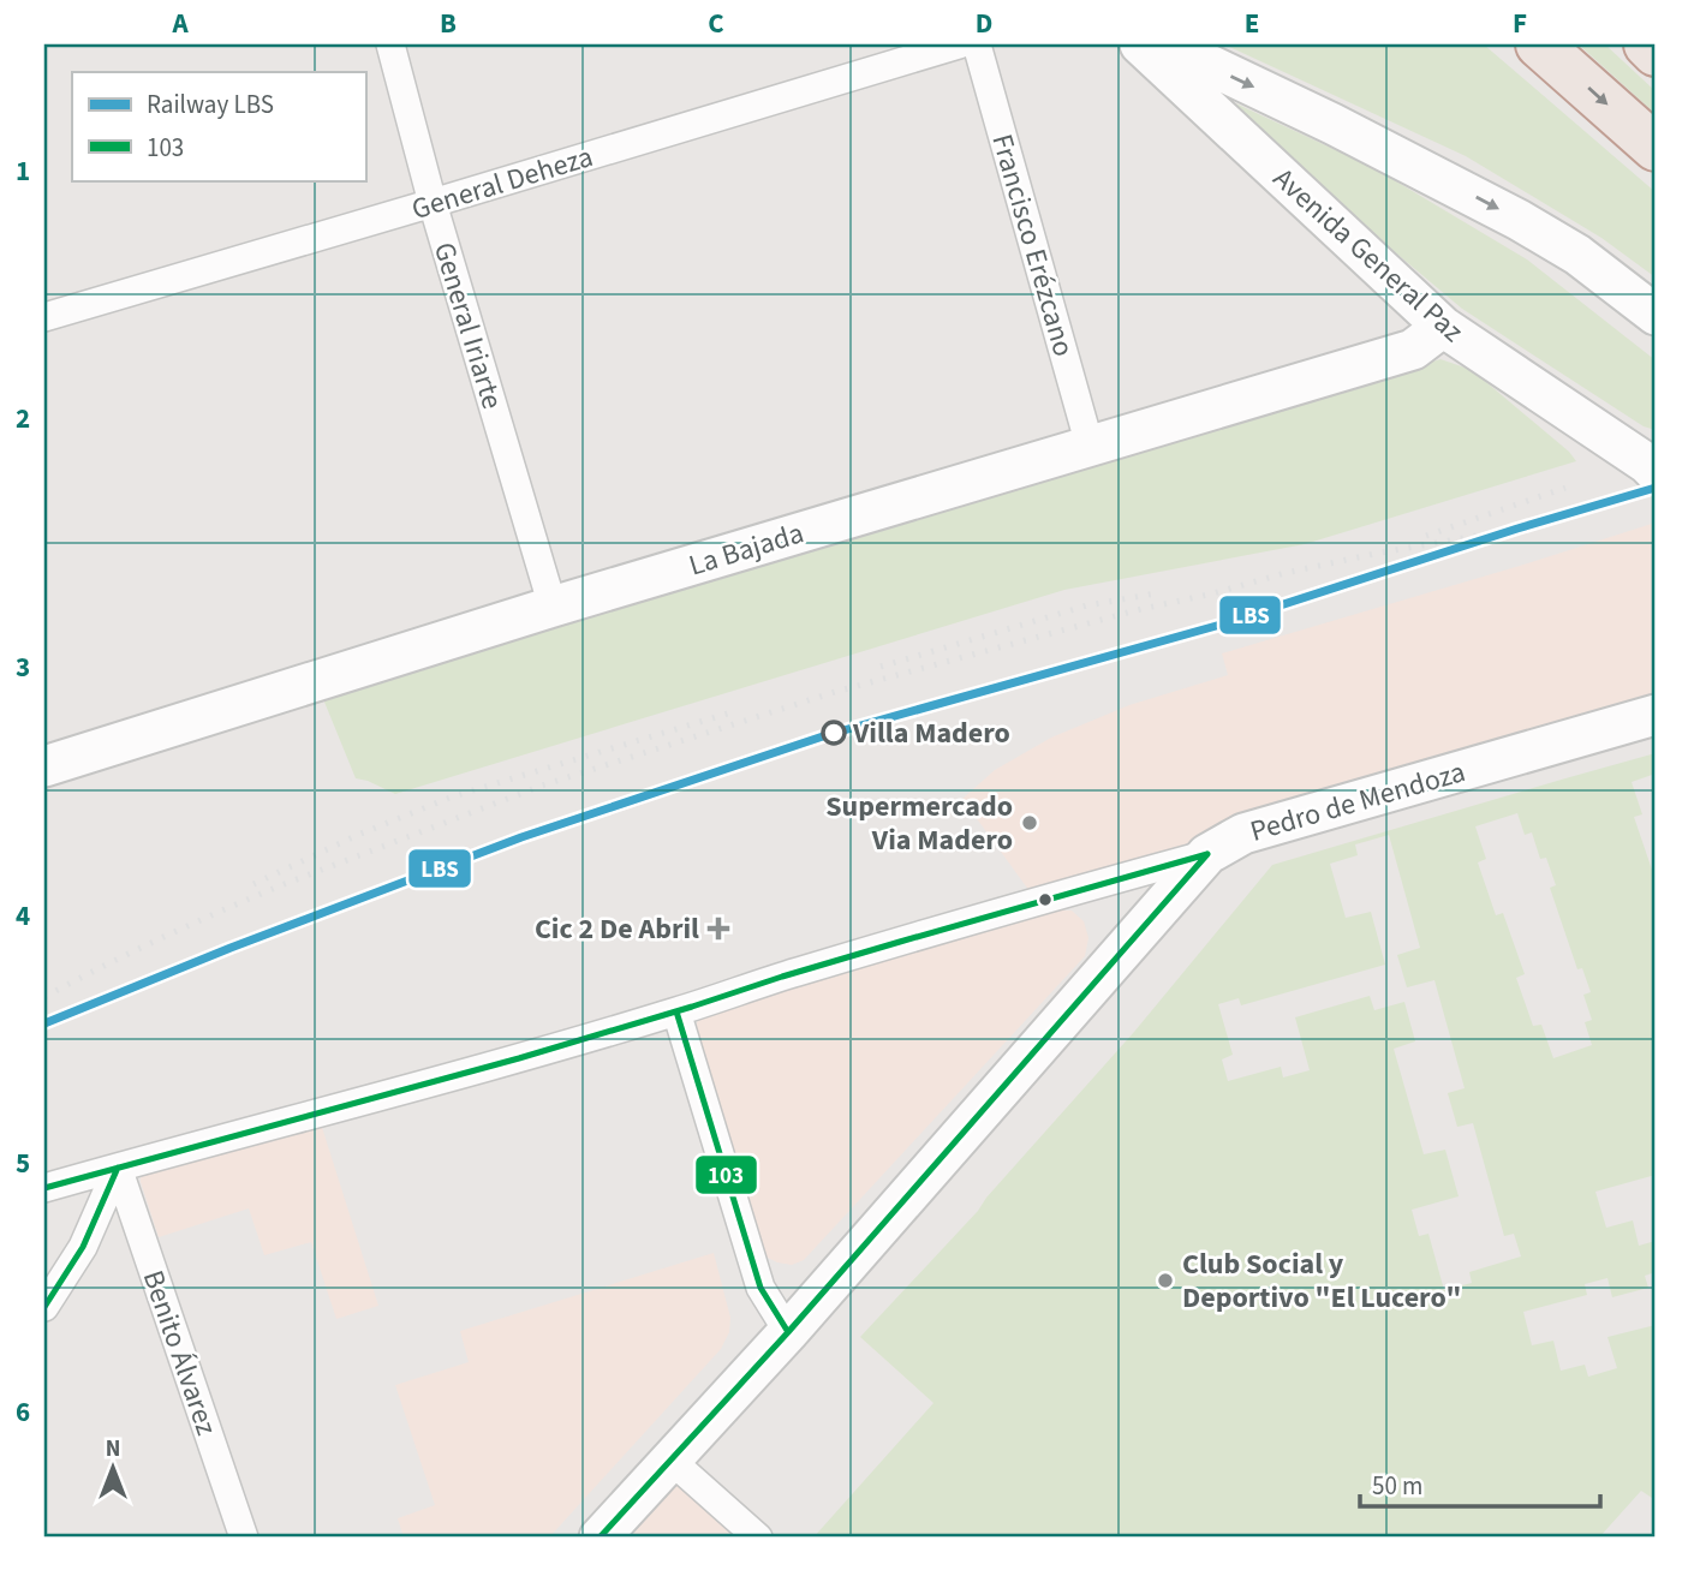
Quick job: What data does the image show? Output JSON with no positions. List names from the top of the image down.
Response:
{
  "streets": {
    "street": [
      "General Deheza",
      "Francisco Erézcano",
      "Avenida General Paz",
      "General Iriarte",
      "La Bajada",
      "Pedro de Mendoza",
      "Benito Álvarez"
    ]
  },
  "crossings": [
    ["General Deheza", "General Iriarte"],
    ["Francisco Erézcano", "La Bajada"],
    ["Avenida General Paz", "La Bajada"],
    ["General Iriarte", "La Bajada"],
    ["Pedro de Mendoza", "Benito Álvarez"]
  ],
  "places": {
    "other": ["Villa Madero", "Supermercado Via Madero", "Club Social y Deportivo \"El Lucero\""],
    "health": ["Cic 2 De Abril"]
  },
  "lines": ["rail line LBS", "transit line 103"],
  "legend": ["Railway LBS", "103"],
  "scale_bar": "50 m",
  "north": "top",
  "grid": {
    "columns": [
      "A",
      "B",
      "C",
      "D",
      "E",
      "F"
    ],
    "rows": [
      "1",
      "2",
      "3",
      "4",
      "5",
      "6"
    ]
  }
}
